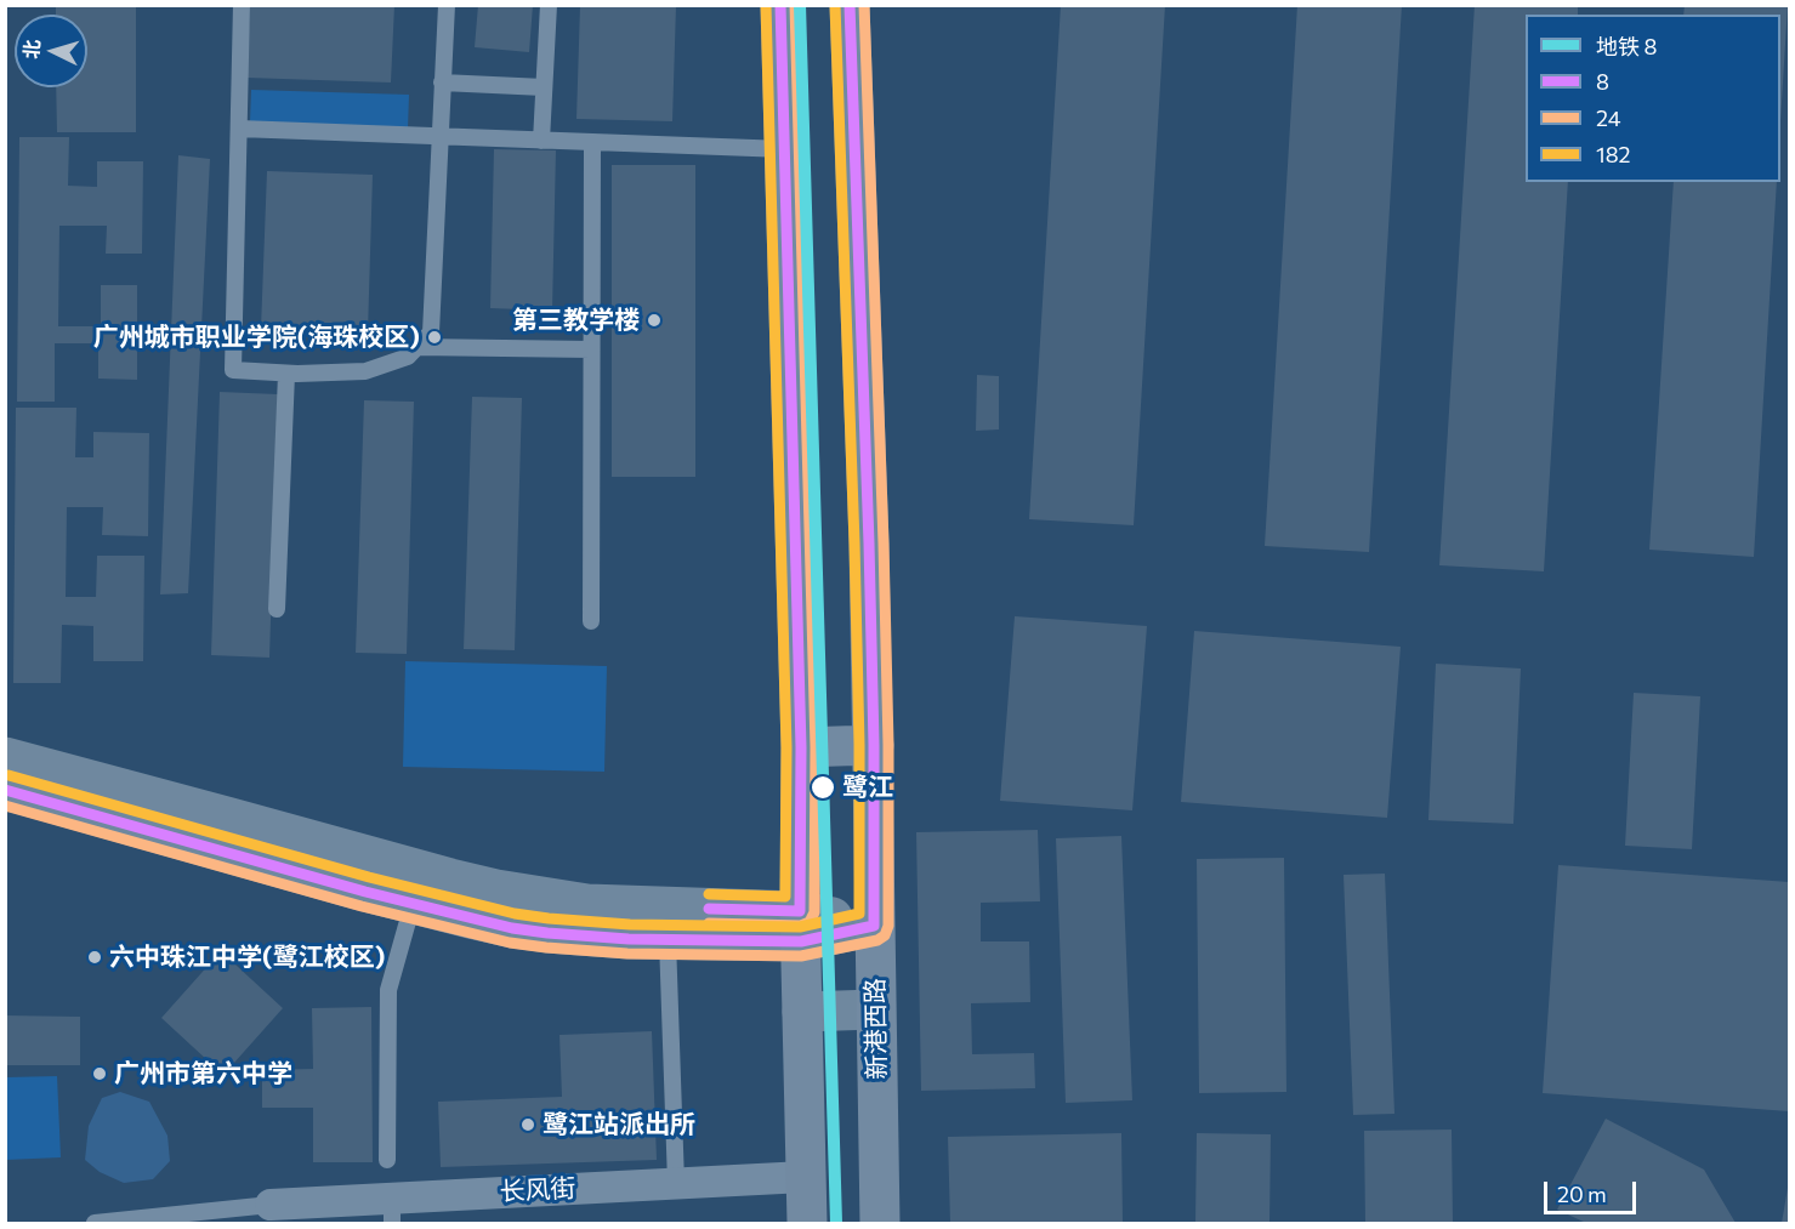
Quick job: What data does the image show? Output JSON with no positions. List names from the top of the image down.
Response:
{
  "streets": {
    "main road": ["新港西路"],
    "street": ["长风街"]
  },
  "places": [
    "第三教学楼",
    "广州城市职业学院(海珠校区)",
    "鹭江",
    "六中珠江中学(鹭江校区)",
    "广州市第六中学",
    "鹭江站派出所"
  ],
  "lines": [
    "metro line 8",
    "transit line 8",
    "transit line 24",
    "transit line 182"
  ],
  "legend": [
    "地铁 8",
    "8",
    "24",
    "182"
  ],
  "scale_bar": "20 m",
  "north": "left"
}
